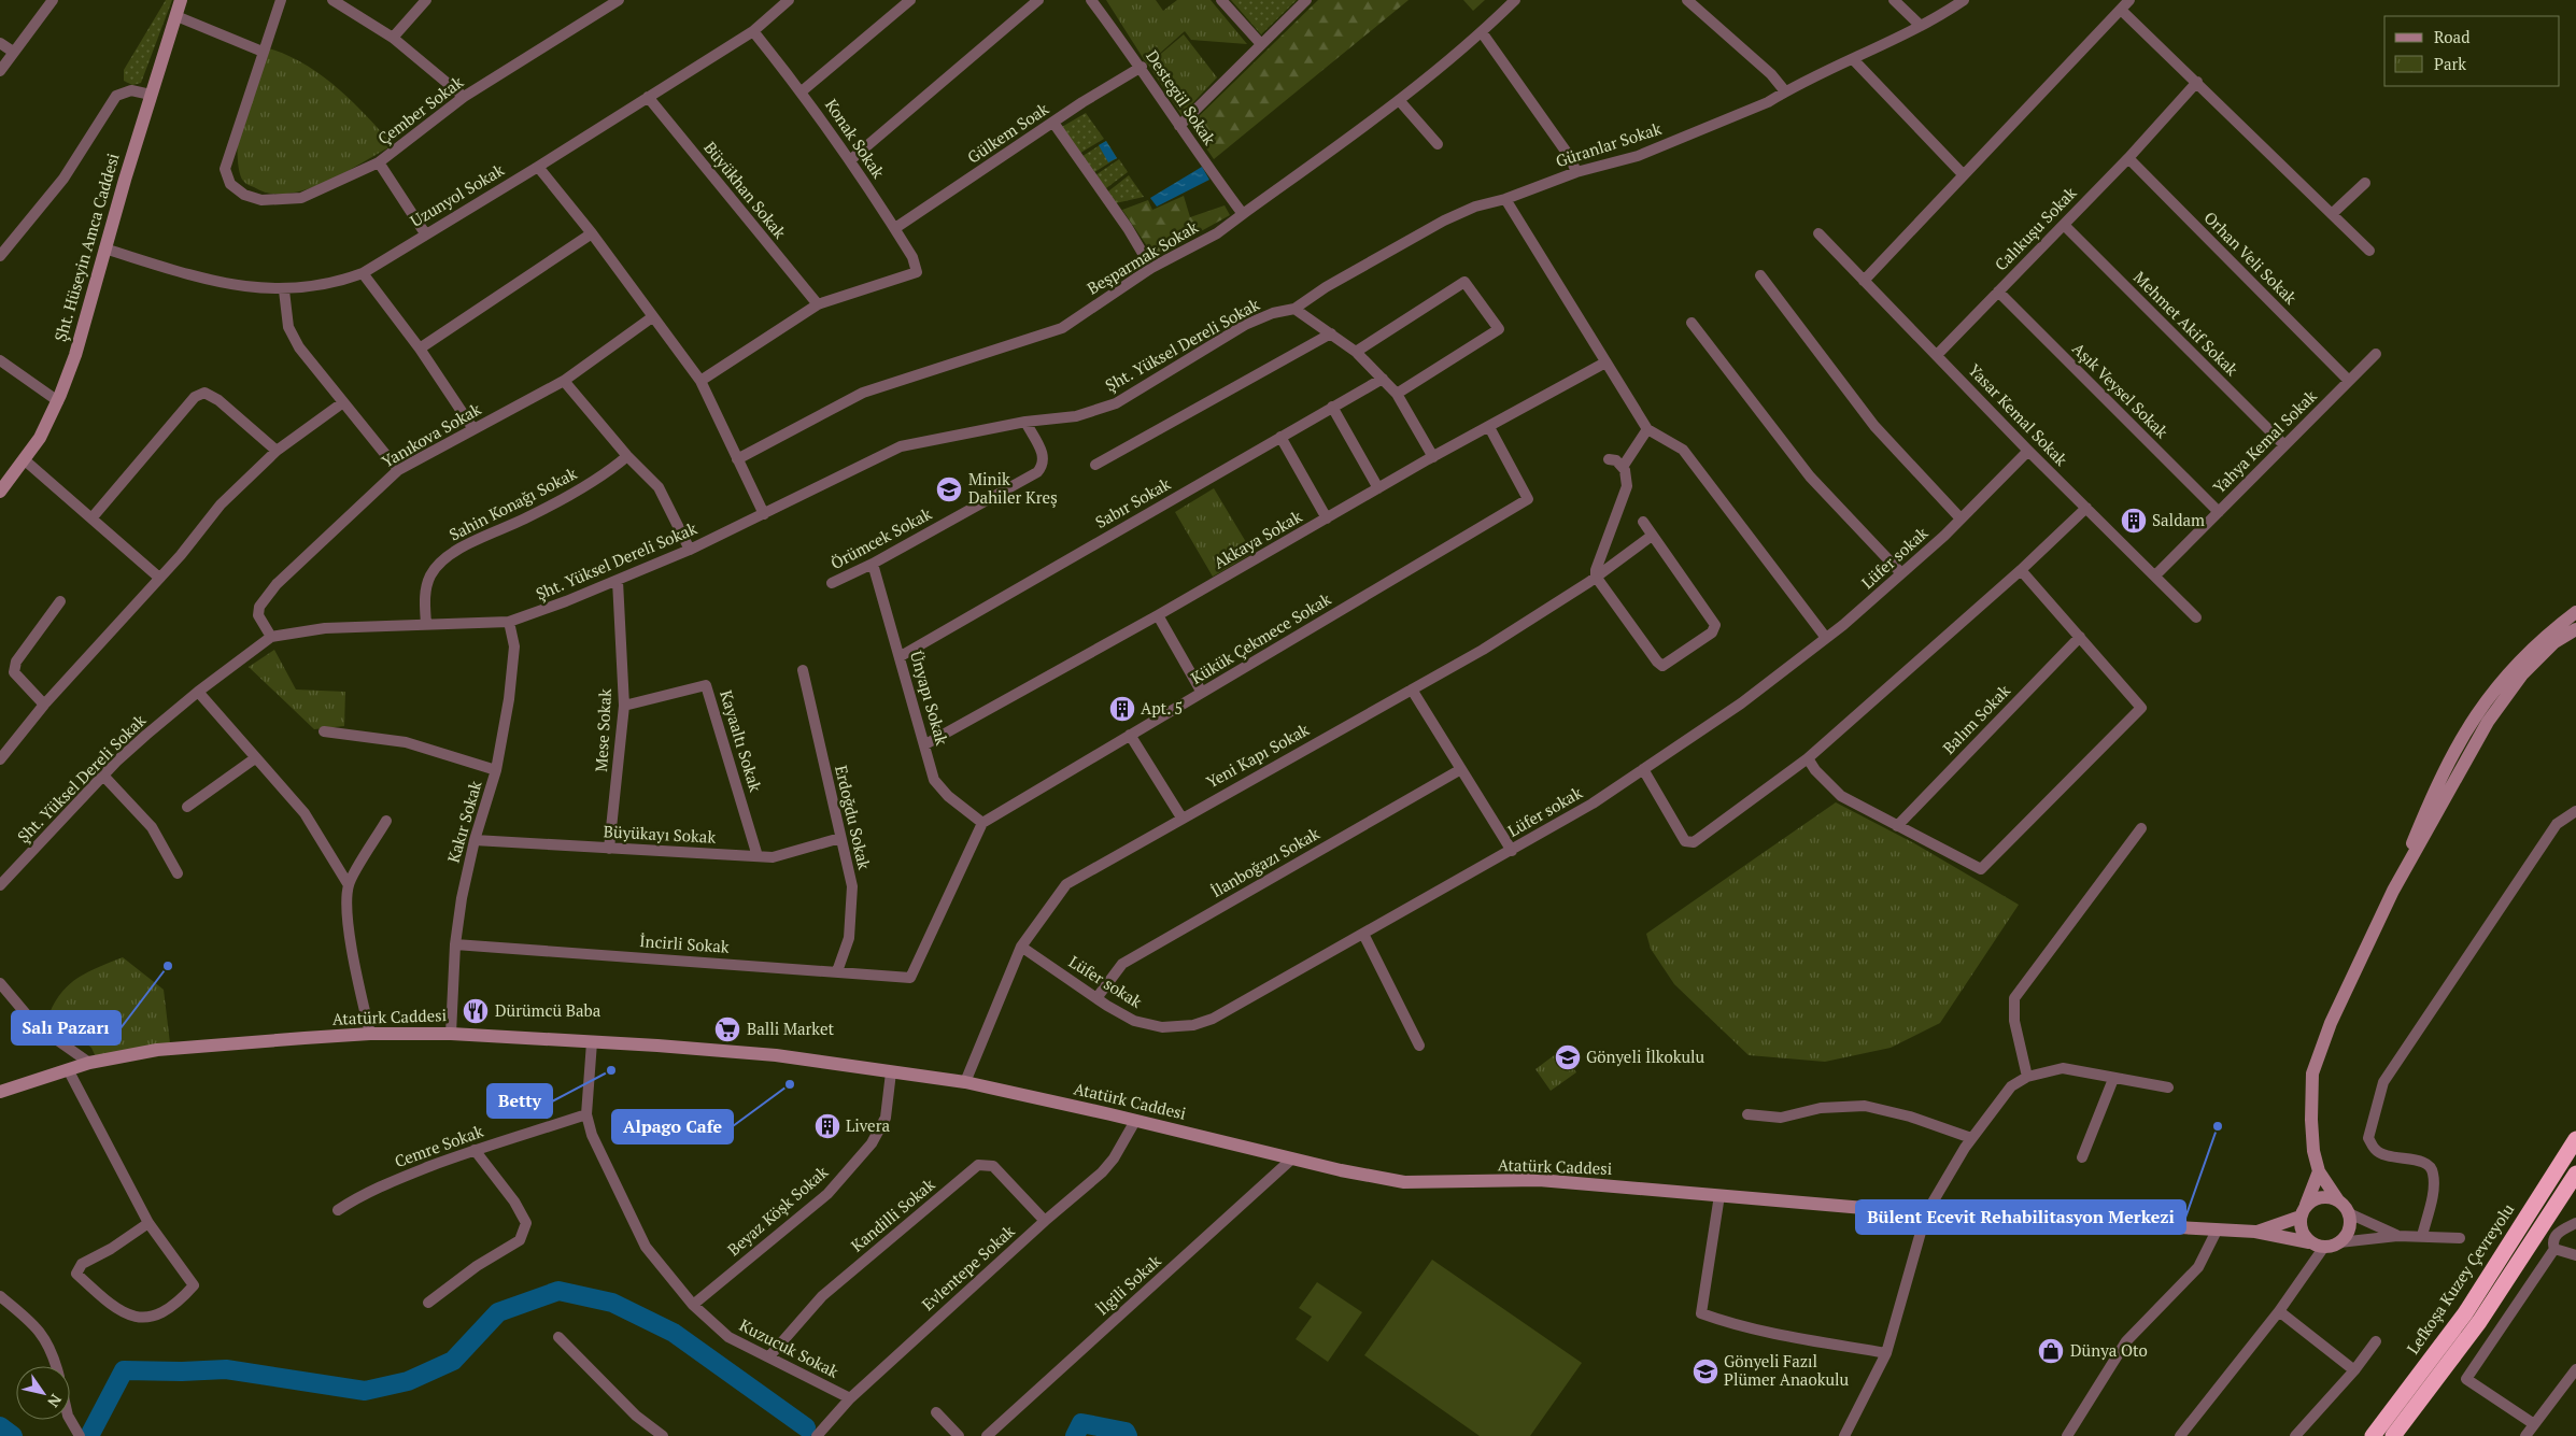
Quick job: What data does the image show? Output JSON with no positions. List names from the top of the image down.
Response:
{
  "streets": {
    "highway": ["Lefkoşa Kuzey Çevreyolu"],
    "main road": ["Şht. Hüseyin Amca Caddesi", "Atatürk Caddesi"],
    "street": [
      "Destegül Sokak",
      "Çember Sokak",
      "Gülkem Soak",
      "Konak Sokak",
      "Güranlar Sokak",
      "Büyükhan Sokak",
      "Uzunyol Sokak",
      "Calıkuşu Sokak",
      "Beşparmak Sokak",
      "Orhan Veli Sokak",
      "Mehmet Akif Sokak",
      "Şht. Yüksel Dereli Sokak",
      "Aşık Veysel Sokak",
      "Yasar Kemal Sokak",
      "Yanıkova Sokak",
      "Yahya Kemal Sokak",
      "Sabır Sokak",
      "Sahin Konağı Sokak",
      "Örümcek Sokak",
      "Akkaya Sokak",
      "Lüfer sokak",
      "Kükük Çekmece Sokak",
      "Ünyapı Sokak",
      "Balım Sokak",
      "Mese Sokak",
      "Kayaaltı Sokak",
      "Yeni Kapı Sokak",
      "Erdoğdu Sokak",
      "Kakır Sokak",
      "Büyükayı Sokak",
      "İlanboğazı Sokak",
      "İncirli Sokak",
      "Cemre Sokak",
      "Beyaz Köşk Sokak",
      "Kandilli Sokak",
      "Evlentepe Sokak",
      "İlgili Sokak",
      "Kuzucuk Sokak"
    ]
  },
  "crossings": [
    ["Destegül Sokak", "Gülkem Soak"],
    ["Destegül Sokak", "Beşparmak Sokak"],
    ["Gülkem Soak", "Konak Sokak"],
    ["Konak Sokak", "Büyükhan Sokak"],
    ["Konak Sokak", "Uzunyol Sokak"],
    ["Güranlar Sokak", "Şht. Yüksel Dereli Sokak"],
    ["Büyükhan Sokak", "Uzunyol Sokak"],
    ["Uzunyol Sokak", "Şht. Hüseyin Amca Caddesi"],
    ["Calıkuşu Sokak", "Orhan Veli Sokak"],
    ["Calıkuşu Sokak", "Mehmet Akif Sokak"],
    ["Calıkuşu Sokak", "Aşık Veysel Sokak"],
    ["Calıkuşu Sokak", "Yasar Kemal Sokak"],
    ["Orhan Veli Sokak", "Yahya Kemal Sokak"],
    ["Mehmet Akif Sokak", "Yahya Kemal Sokak"],
    ["Şht. Yüksel Dereli Sokak", "Yanıkova Sokak"],
    ["Şht. Yüksel Dereli Sokak", "Sahin Konağı Sokak"],
    ["Şht. Yüksel Dereli Sokak", "Örümcek Sokak"],
    ["Şht. Yüksel Dereli Sokak", "Mese Sokak"],
    ["Şht. Yüksel Dereli Sokak", "Kakır Sokak"],
    ["Aşık Veysel Sokak", "Yahya Kemal Sokak"],
    ["Yasar Kemal Sokak", "Yahya Kemal Sokak"],
    ["Yasar Kemal Sokak", "Lüfer sokak"],
    ["Sabır Sokak", "Ünyapı Sokak"],
    ["Örümcek Sokak", "Ünyapı Sokak"],
    ["Akkaya Sokak", "Kükük Çekmece Sokak"],
    ["Akkaya Sokak", "Ünyapı Sokak"],
    ["Lüfer sokak", "Yeni Kapı Sokak"],
    ["Lüfer sokak", "İlanboğazı Sokak"],
    ["Kükük Çekmece Sokak", "Ünyapı Sokak"],
    ["Kükük Çekmece Sokak", "İncirli Sokak"],
    ["Ünyapı Sokak", "İncirli Sokak"],
    ["Mese Sokak", "Kayaaltı Sokak"],
    ["Mese Sokak", "Büyükayı Sokak"],
    ["Kayaaltı Sokak", "Büyükayı Sokak"],
    ["Yeni Kapı Sokak", "Atatürk Caddesi"],
    ["Erdoğdu Sokak", "Büyükayı Sokak"],
    ["Erdoğdu Sokak", "İncirli Sokak"],
    ["Kakır Sokak", "Büyükayı Sokak"],
    ["Kakır Sokak", "İncirli Sokak"],
    ["Kakır Sokak", "Atatürk Caddesi"],
    ["Atatürk Caddesi", "Beyaz Köşk Sokak"],
    ["Atatürk Caddesi", "Evlentepe Sokak"],
    ["Atatürk Caddesi", "İlgili Sokak"],
    ["Atatürk Caddesi", "Kuzucuk Sokak"],
    ["Cemre Sokak", "Kuzucuk Sokak"],
    ["Beyaz Köşk Sokak", "Kuzucuk Sokak"],
    ["Kandilli Sokak", "Evlentepe Sokak"],
    ["Kandilli Sokak", "Kuzucuk Sokak"],
    ["Evlentepe Sokak", "Kuzucuk Sokak"]
  ],
  "places": {
    "school or university": ["Minik Dahiler Kreş", "Gönyeli İlkokulu", "Gönyeli Fazıl Plümer Anaokulu"],
    "building": ["Saldam", "Apt. 5", "Livera"],
    "other": [
      "Salı Pazarı",
      "Betty",
      "Alpago Cafe",
      "Bülent Ecevit Rehabilitasyon Merkezi"
    ],
    "restaurant": ["Dürümcü Baba"],
    "supermarket": ["Balli Market"],
    "shop": ["Dünya Oto"]
  },
  "legend": ["Road", "Park"],
  "north": "bottom right"
}
